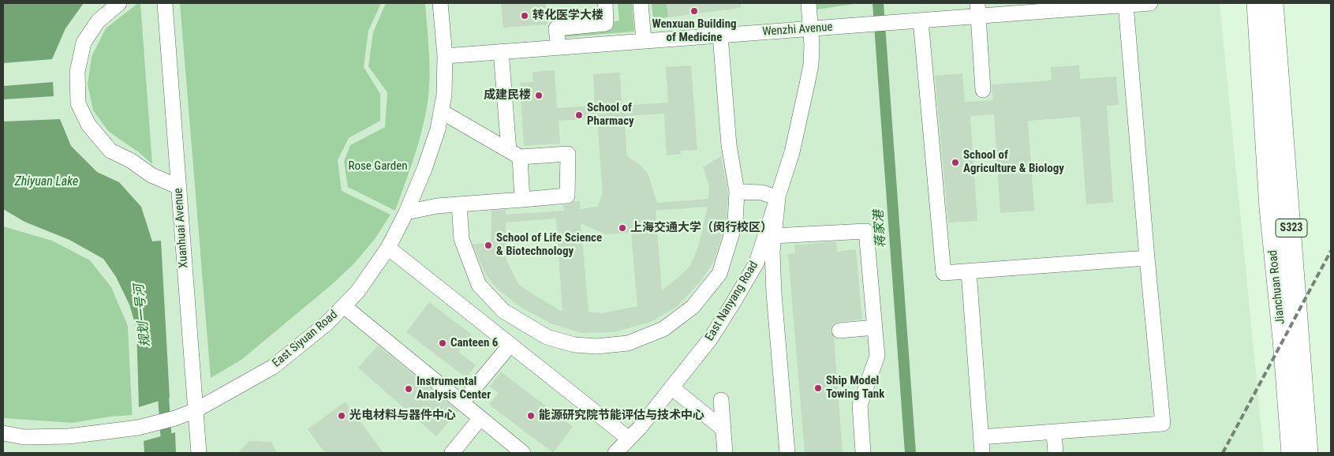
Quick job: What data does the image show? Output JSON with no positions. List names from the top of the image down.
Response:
{
  "streets": {
    "main road": ["S323", "Jianchuan Road"],
    "street": [
      "Wenzhi Avenue",
      "Xuanhuai Avenue",
      "East Nanyang Road",
      "East Siyuan Road"
    ]
  },
  "crossings": [
    ["Wenzhi Avenue", "East Nanyang Road"],
    ["Wenzhi Avenue", "East Siyuan Road"],
    ["Xuanhuai Avenue", "East Siyuan Road"]
  ],
  "water": ["Zhiyuan Lake", "蒋家港", "规划一号河"],
  "parks": ["Rose Garden"],
  "places": [
    "Wenxuan Building of Medicine",
    "转化医学大楼",
    "成建民楼",
    "School of Pharmacy",
    "School of Agriculture & Biology",
    "上海交通大学（闵行校区）",
    "School of Life Science & Biotechnology",
    "Canteen 6",
    "Ship Model Towing Tank",
    "Instrumental Analysis Center",
    "光电材料与器件中心",
    "能源研究院节能评估与技术中心"
  ]
}
